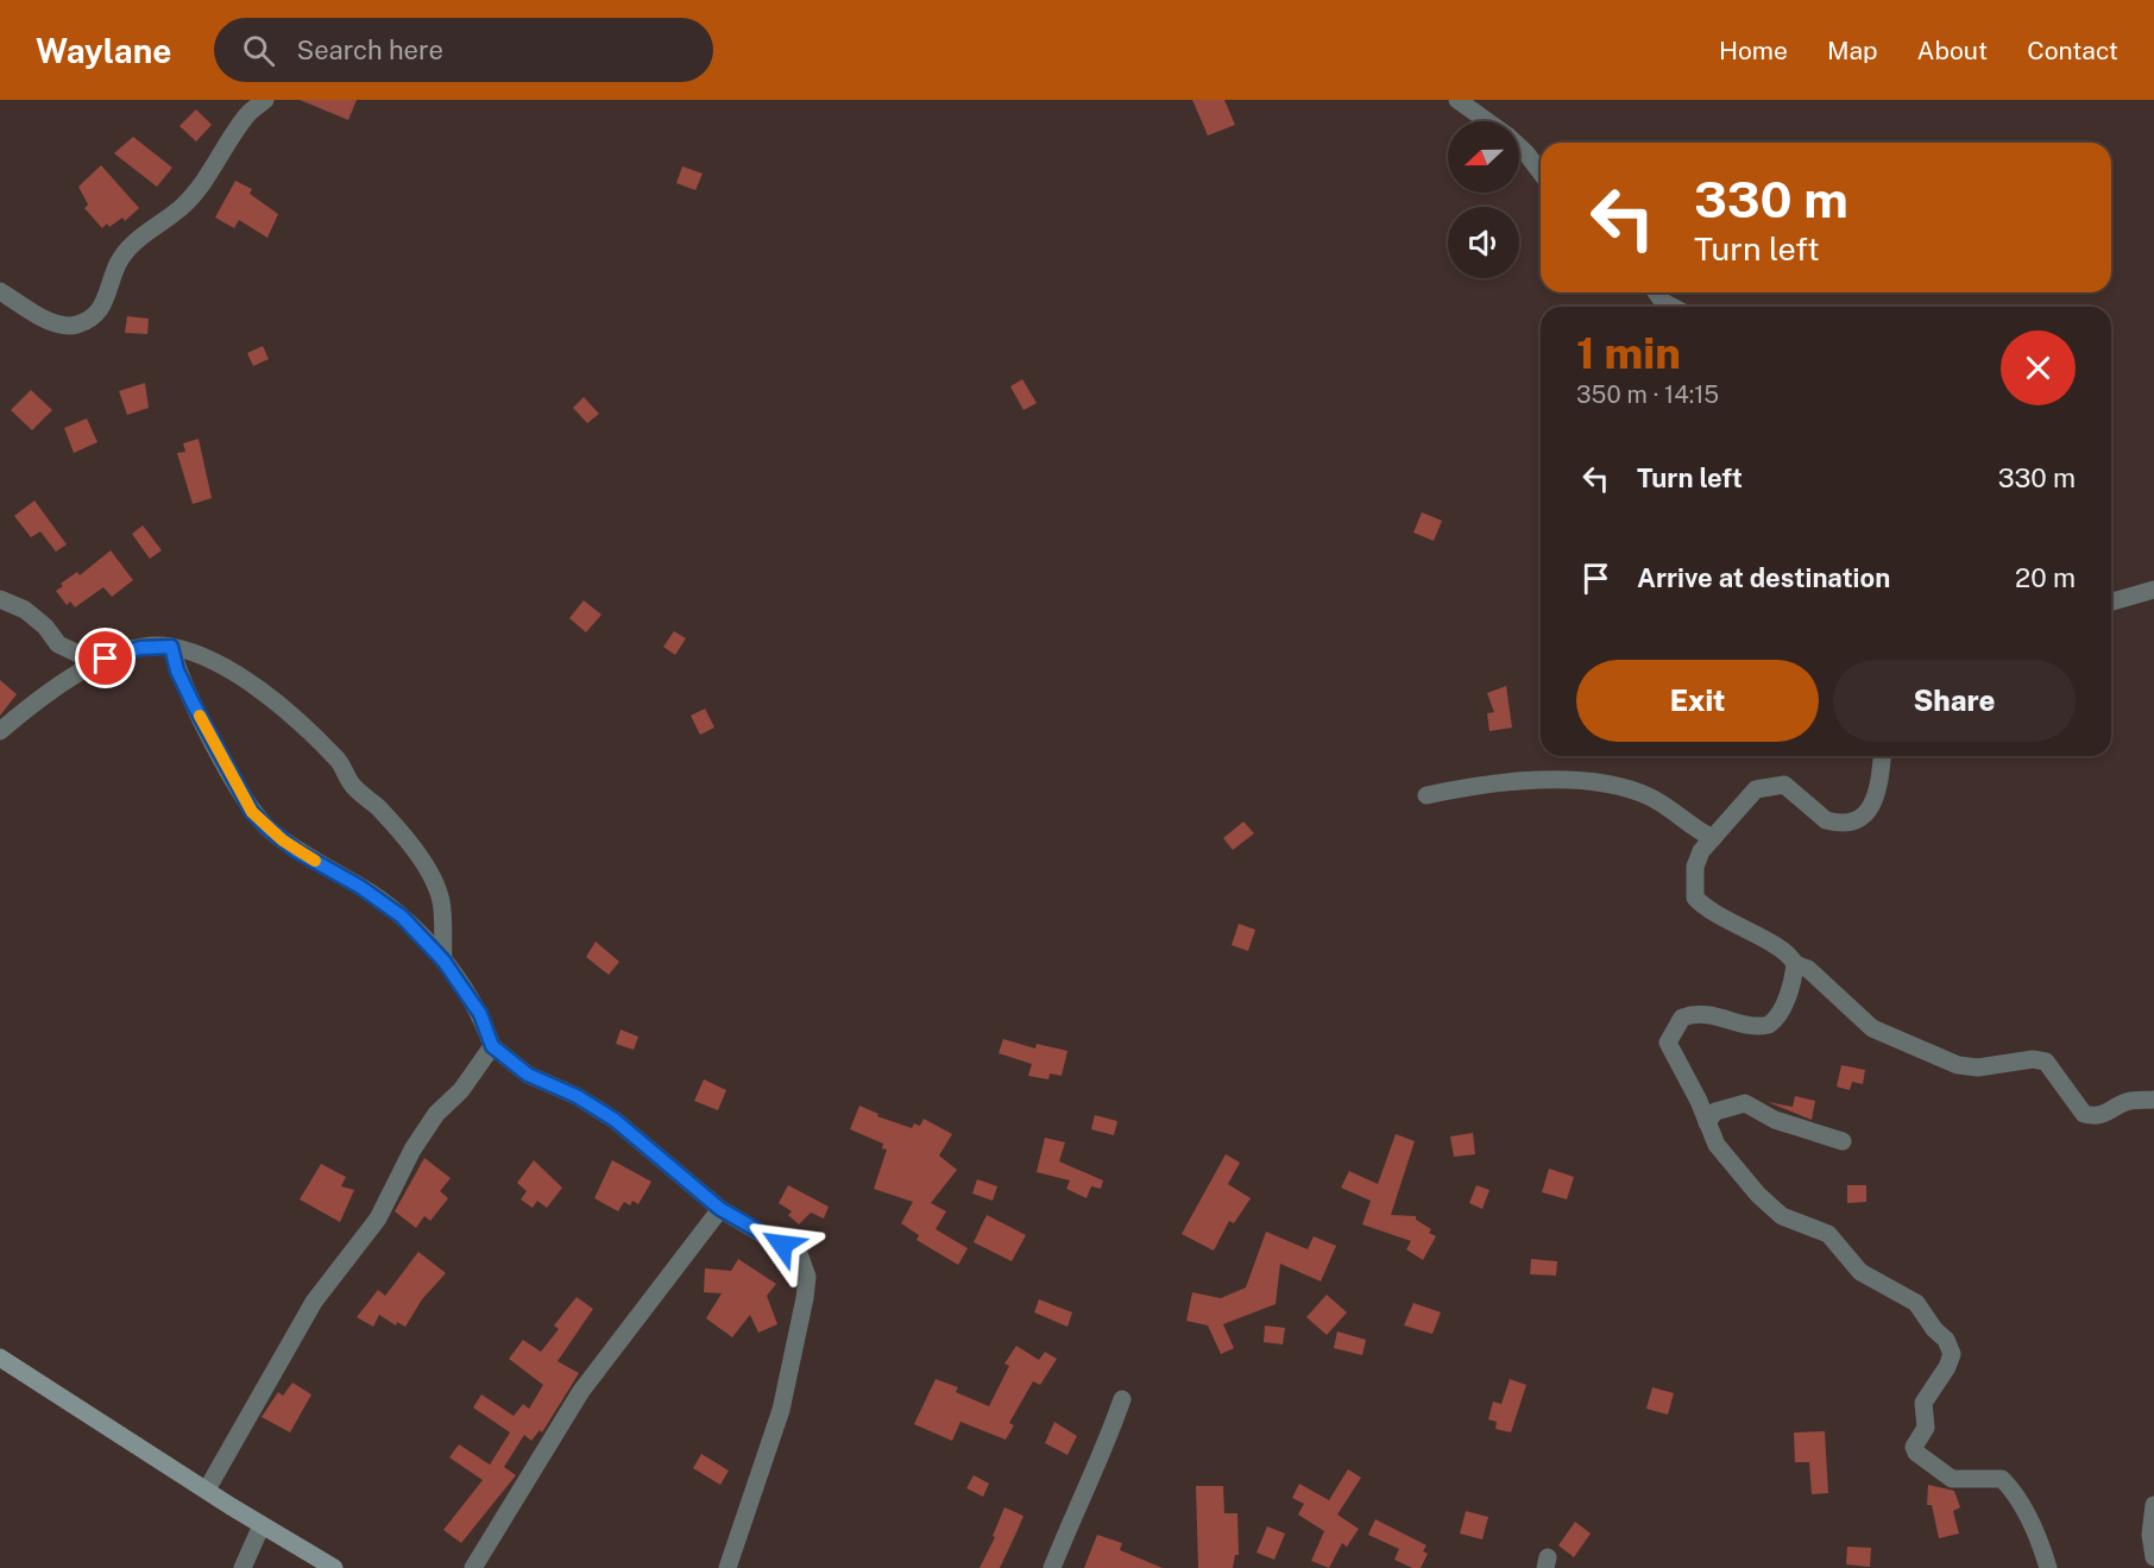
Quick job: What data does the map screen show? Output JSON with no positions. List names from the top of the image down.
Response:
{
  "north": "left",
  "page": {
    "header": "Waylane",
    "search": "Search here",
    "nav": [
      "Home",
      "Map",
      "About",
      "Contact"
    ],
    "turn": ["330 m", "Turn left"],
    "heading": ["1 min", "350 m · 14:15"],
    "list": [
      {
        "name": "Turn left",
        "value": "330 m"
      },
      {
        "name": "Arrive at destination",
        "value": "20 m"
      }
    ],
    "buttons": ["Exit", "Share"]
  }
}
